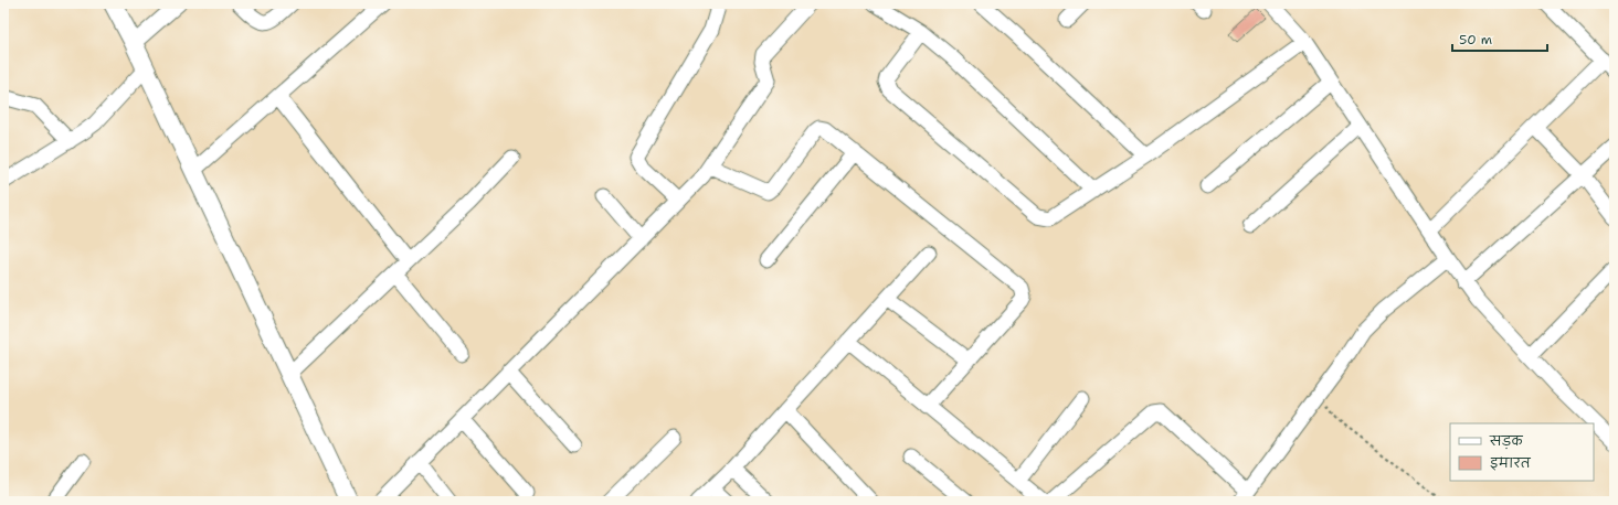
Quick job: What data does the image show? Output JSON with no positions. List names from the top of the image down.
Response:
{
  "legend": ["सड़क", "इमारत"],
  "scale_bar": "50 m"
}
